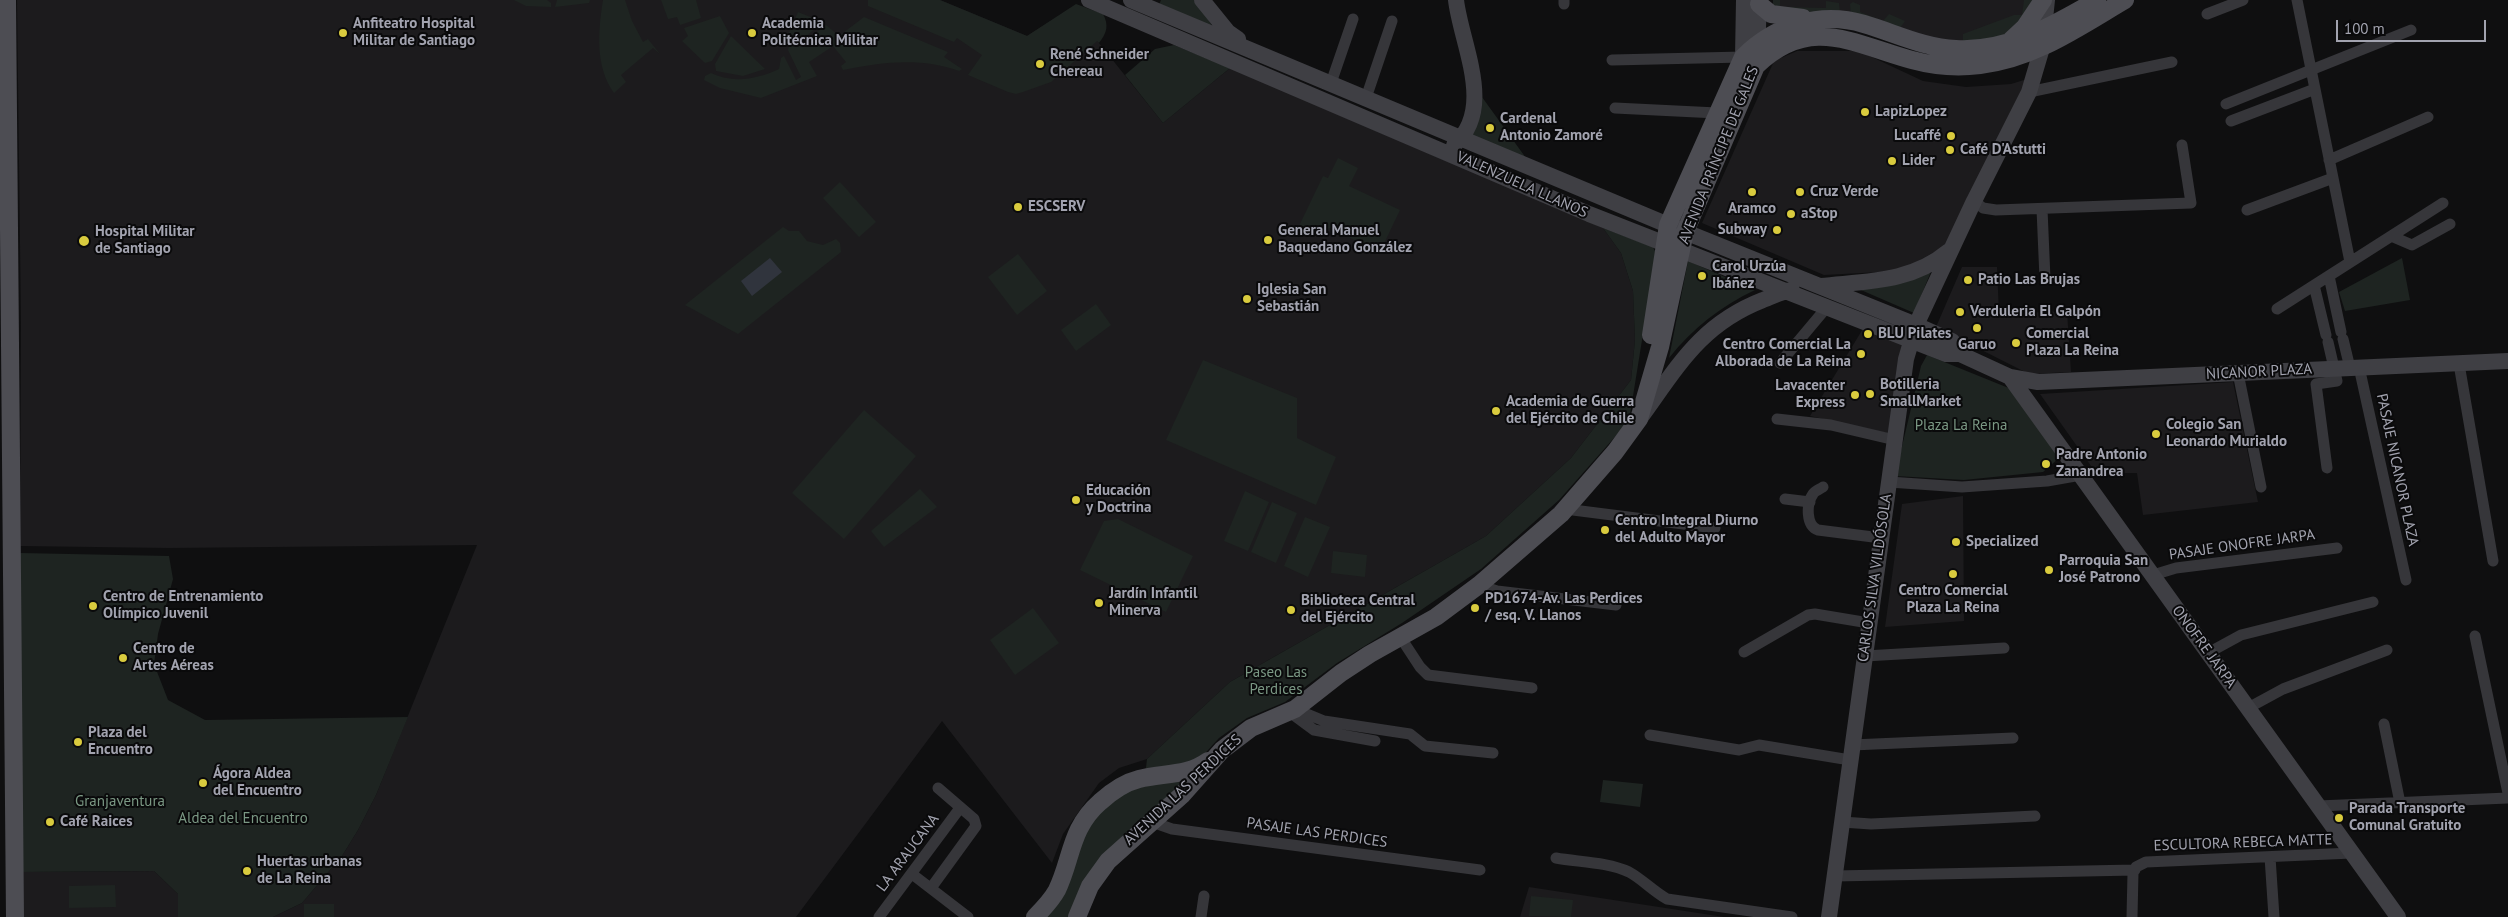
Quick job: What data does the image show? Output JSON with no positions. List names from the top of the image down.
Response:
{
  "streets": {
    "main road": ["AVENIDA PRÍNCIPE DE GALES", "AVENIDA LAS PERDICES"],
    "street": [
      "VALENZUELA LLANOS",
      "NICANOR PLAZA",
      "PASAJE NICANOR PLAZA",
      "PASAJE ONOFRE JARPA",
      "CARLOS SILVA VILDÓSOLA",
      "ONOFRE JARPA",
      "PASAJE LAS PERDICES",
      "ESCULTORA REBECA MATTE",
      "LA ARAUCANA"
    ]
  },
  "crossings": [
    ["AVENIDA PRÍNCIPE DE GALES", "VALENZUELA LLANOS"],
    ["VALENZUELA LLANOS", "NICANOR PLAZA"],
    ["VALENZUELA LLANOS", "CARLOS SILVA VILDÓSOLA"],
    ["VALENZUELA LLANOS", "ONOFRE JARPA"],
    ["VALENZUELA LLANOS", "AVENIDA LAS PERDICES"],
    ["NICANOR PLAZA", "PASAJE NICANOR PLAZA"],
    ["NICANOR PLAZA", "ONOFRE JARPA"],
    ["PASAJE ONOFRE JARPA", "ONOFRE JARPA"],
    ["CARLOS SILVA VILDÓSOLA", "AVENIDA LAS PERDICES"],
    ["CARLOS SILVA VILDÓSOLA", "ESCULTORA REBECA MATTE"],
    ["ONOFRE JARPA", "ESCULTORA REBECA MATTE"],
    ["AVENIDA LAS PERDICES", "PASAJE LAS PERDICES"]
  ],
  "parks": [
    "Plaza La Reina",
    "Paseo Las Perdices",
    "Granjaventura",
    "Aldea del Encuentro"
  ],
  "places": [
    "Anfiteatro Hospital Militar de Santiago",
    "Academia Politécnica Militar",
    "René Schneider Chereau",
    "LapizLopez",
    "Cardenal Antonio Zamoré",
    "Lucaffé",
    "Café D'Astutti",
    "Lider",
    "Aramco",
    "Cruz Verde",
    "ESCSERV",
    "aStop",
    "Subway",
    "General Manuel Baquedano González",
    "Hospital Militar de Santiago",
    "Carol Urzúa Ibáñez",
    "Patio Las Brujas",
    "Iglesia San Sebastián",
    "Verduleria El Galpón",
    "Garuo",
    "BLU Pilates",
    "Comercial Plaza La Reina",
    "Centro Comercial La Alborada de La Reina",
    "Botilleria SmallMarket",
    "Lavacenter Express",
    "Academia de Guerra del Ejército de Chile",
    "Colegio San Leonardo Murialdo",
    "Padre Antonio Zanandrea",
    "Educación y Doctrina",
    "Centro Integral Diurno del Adulto Mayor",
    "Specialized",
    "Parroquia San José Patrono",
    "Centro Comercial Plaza La Reina",
    "Jardín Infantil Minerva",
    "Centro de Entrenamiento Olímpico Juvenil",
    "PD1674-Av. Las Perdices / esq. V. Llanos",
    "Biblioteca Central del Ejército",
    "Centro de Artes Aéreas",
    "Plaza del Encuentro",
    "Ágora Aldea del Encuentro",
    "Parada Transporte Comunal Gratuito",
    "Café Raices",
    "Huertas urbanas de La Reina"
  ],
  "scale_bar": "100 m"
}
